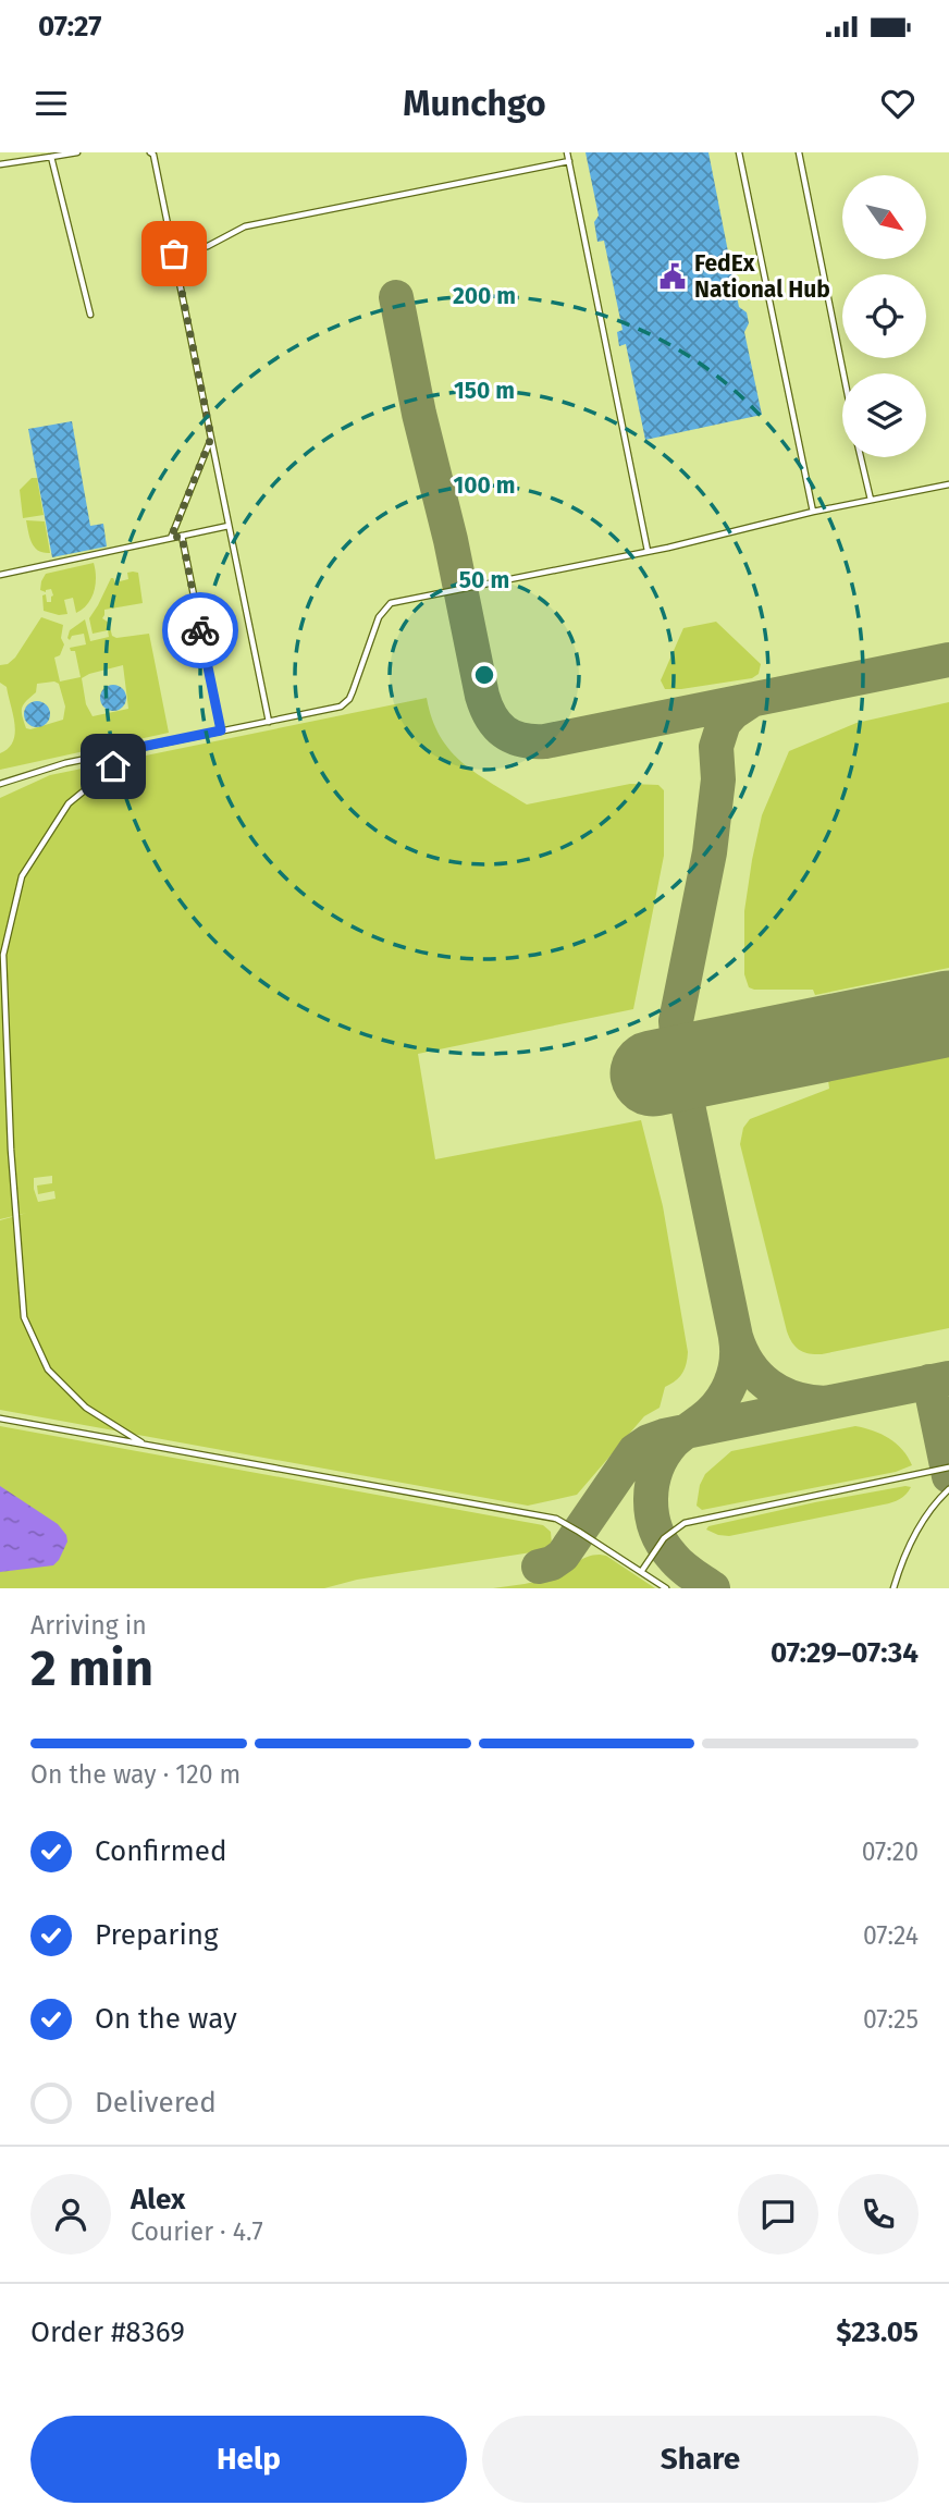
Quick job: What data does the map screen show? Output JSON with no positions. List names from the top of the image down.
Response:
{
  "places": {
    "public building": ["FedEx National Hub"]
  },
  "north": "bottom right",
  "page": {
    "status": "07:27",
    "header": "Munchgo",
    "heading": ["2 min", "Arriving in", "07:29–07:34"],
    "panel": [
      "Alex",
      "Courier · 4.7",
      "Order #8369",
      "$23.05"
    ],
    "bar": "On the way · 120 m",
    "list": [
      ["Confirmed", "07:20"],
      ["Preparing", "07:24"],
      ["On the way", "07:25"],
      "Delivered"
    ],
    "buttons": ["Help", "Share"]
  },
  "rings": [
    "200 m",
    "150 m",
    "100 m",
    "50 m"
  ]
}
